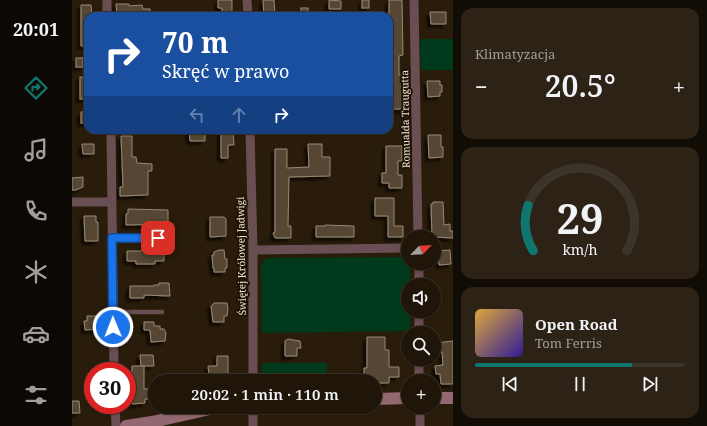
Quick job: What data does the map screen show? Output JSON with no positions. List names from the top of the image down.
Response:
{
  "streets": {
    "street": ["Romualda Traugutta", "Świętej Królowej Jadwigi"]
  },
  "north": "top right",
  "page": {
    "tabs": "20:01",
    "tile": "Klimatyzacja",
    "turn": ["70 m", "Skręć w prawo"],
    "heat": ["−", "20.5°", "+"],
    "map_buttons": "+",
    "song": ["Open Road", "Tom Ferris"],
    "limit": "30",
    "trip": "20:02 · 1 min · 110 m",
    "gauge": ["29", "km/h"]
  }
}
